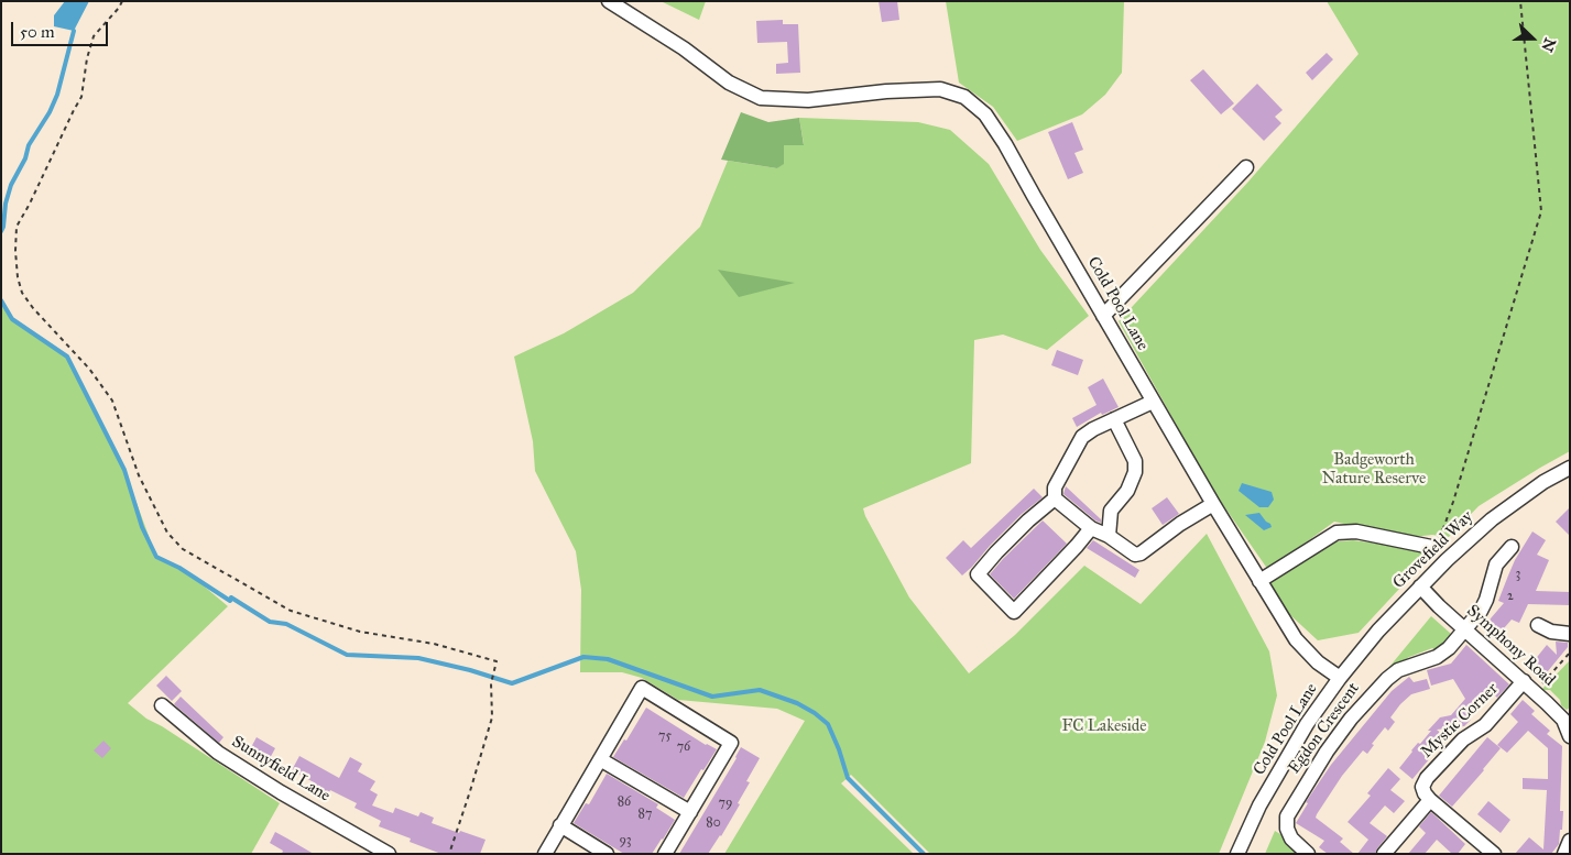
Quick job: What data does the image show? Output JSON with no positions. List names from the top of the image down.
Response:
{
  "streets": {
    "street": [
      "Cold Pool Lane",
      "Grovefield Way",
      "Symphony Road",
      "Mystic Corner",
      "Egdon Crescent",
      "Sunnyfield Lane"
    ]
  },
  "crossings": [
    ["Cold Pool Lane", "Grovefield Way"],
    ["Grovefield Way", "Symphony Road"],
    ["Symphony Road", "Mystic Corner"],
    ["Symphony Road", "Egdon Crescent"]
  ],
  "parks": ["Badgeworth Nature Reserve", "FC Lakeside"],
  "house_numbers": [
    "3",
    "2",
    "75",
    "76",
    "86",
    "79",
    "87",
    "80",
    "93"
  ],
  "scale_bar": "50 m",
  "north": "right"
}
